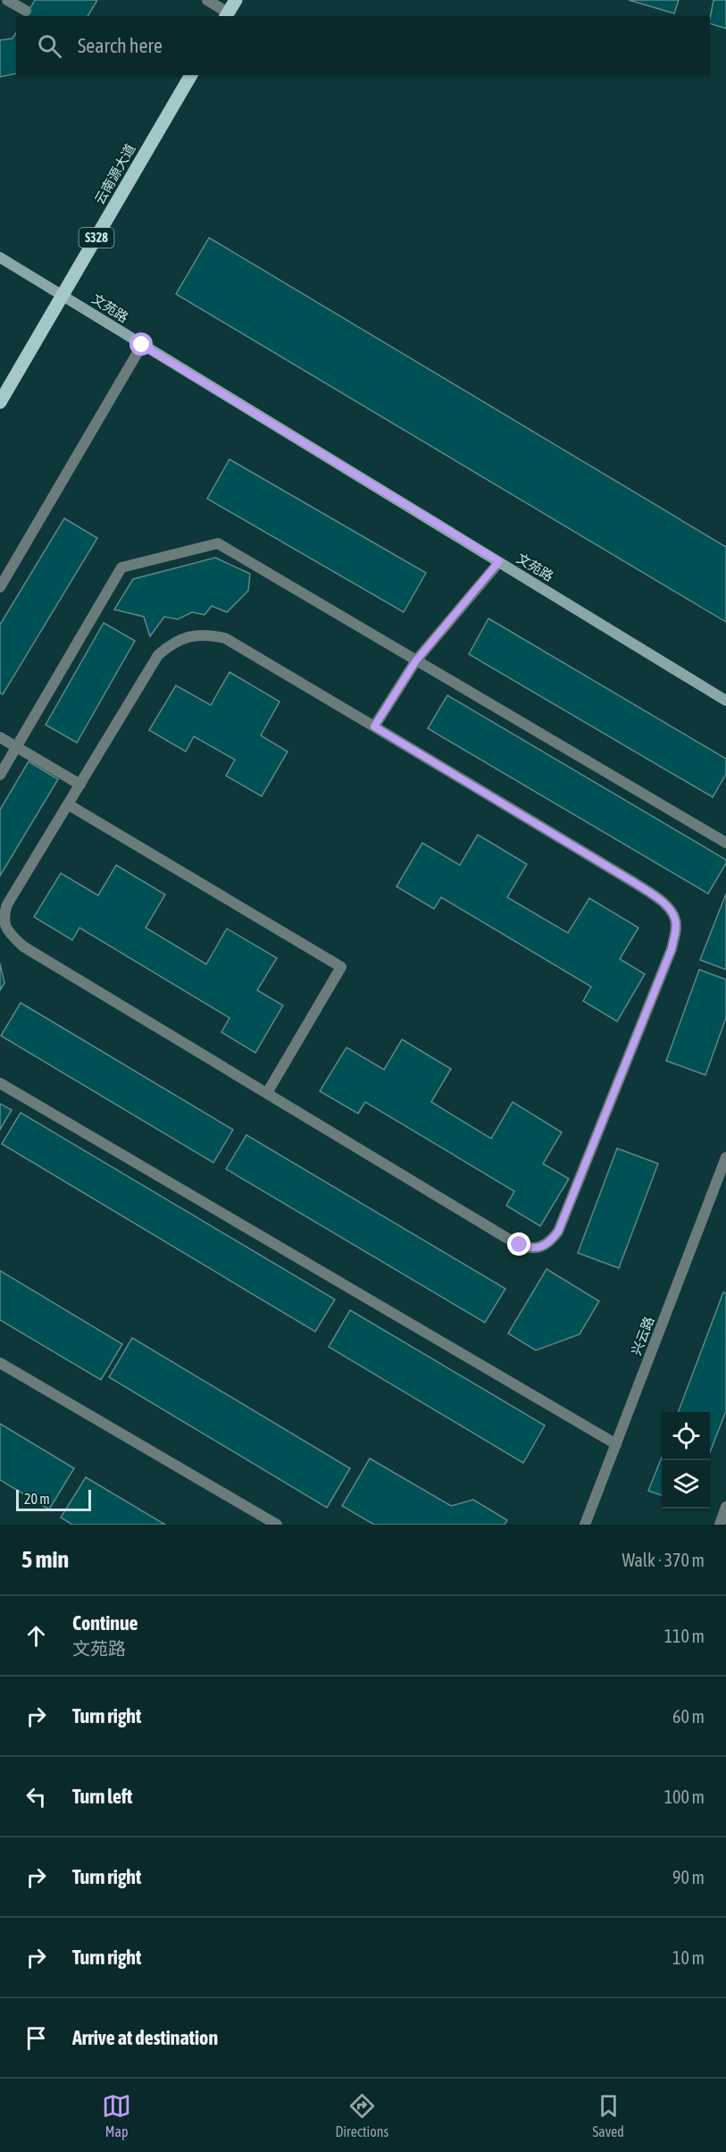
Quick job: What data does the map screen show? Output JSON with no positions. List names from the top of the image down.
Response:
{
  "streets": {
    "main road": ["云南源大道", "S328", "文苑路"],
    "street": ["兴云路"]
  },
  "crossings": [
    ["云南源大道", "文苑路"]
  ],
  "scale_bar": "20 m",
  "page": {
    "search": "Search here",
    "scale": "20 m",
    "heading": ["5 min", "Walk · 370 m"],
    "list": [
      ["Continue", "文苑路", "110 m"],
      ["Turn right", "60 m"],
      ["Turn left", "100 m"],
      ["Turn right", "90 m"],
      ["Turn right", "10 m"],
      "Arrive at destination"
    ],
    "nav": ["Map", "Directions", "Saved"]
  }
}
